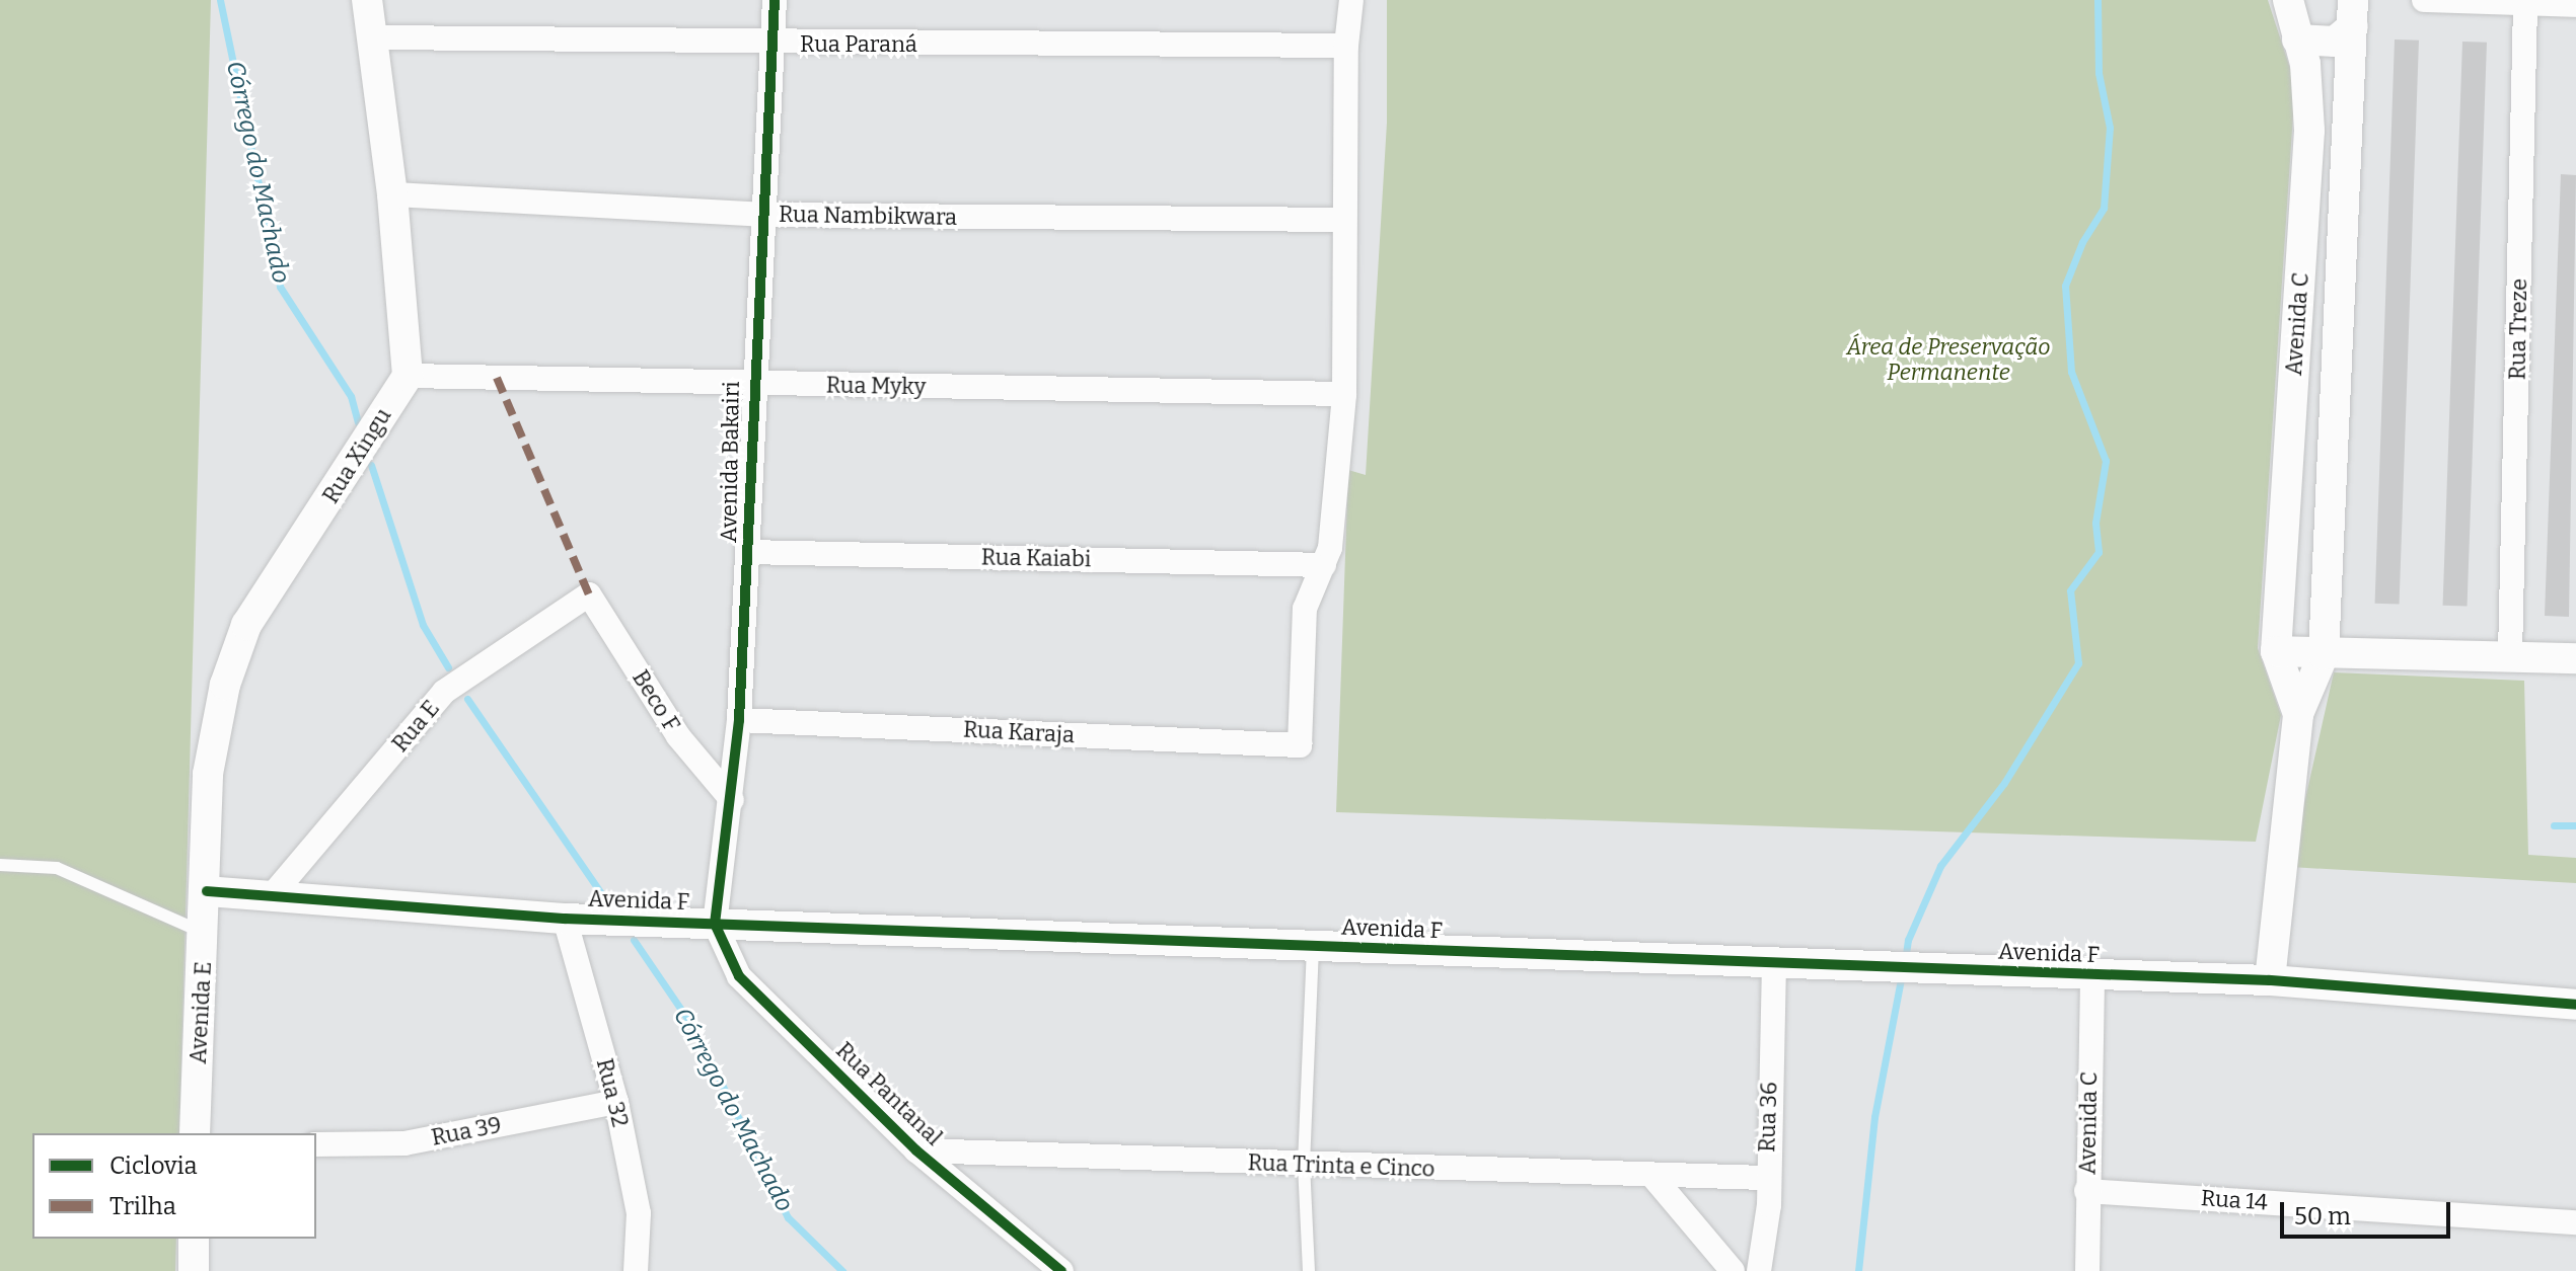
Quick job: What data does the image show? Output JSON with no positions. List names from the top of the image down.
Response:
{
  "streets": {
    "street": [
      "Rua Paraná",
      "Rua Nambikwara",
      "Avenida C",
      "Rua Treze",
      "Rua Myky",
      "Rua Xingu",
      "Avenida Bakairi",
      "Rua Kaiabi",
      "Beco F",
      "Rua E",
      "Rua Karaja",
      "Avenida F",
      "Avenida E",
      "Rua 32",
      "Rua Pantanal",
      "Rua 36",
      "Rua 39",
      "Rua Trinta e Cinco",
      "Rua 14"
    ]
  },
  "crossings": [
    ["Rua Paraná", "Avenida Bakairi"],
    ["Rua Nambikwara", "Avenida Bakairi"],
    ["Avenida C", "Avenida F"],
    ["Avenida C", "Rua 14"],
    ["Rua Myky", "Rua Xingu"],
    ["Rua Myky", "Avenida Bakairi"],
    ["Rua Xingu", "Avenida F"],
    ["Rua Xingu", "Avenida E"],
    ["Avenida Bakairi", "Rua Kaiabi"],
    ["Avenida Bakairi", "Beco F"],
    ["Avenida Bakairi", "Rua Karaja"],
    ["Avenida Bakairi", "Avenida F"],
    ["Avenida Bakairi", "Rua Pantanal"],
    ["Rua Kaiabi", "Rua Karaja"],
    ["Beco F", "Rua E"],
    ["Rua E", "Avenida F"],
    ["Avenida F", "Avenida E"],
    ["Avenida F", "Rua 32"],
    ["Avenida F", "Rua Pantanal"],
    ["Avenida F", "Rua 36"],
    ["Rua 32", "Rua 39"],
    ["Rua Pantanal", "Rua Trinta e Cinco"],
    ["Rua 36", "Rua Trinta e Cinco"]
  ],
  "water": ["Córrego do Machado"],
  "parks": ["Área de Preservação Permanente"],
  "legend": ["Ciclovia", "Trilha"],
  "scale_bar": "50 m"
}
